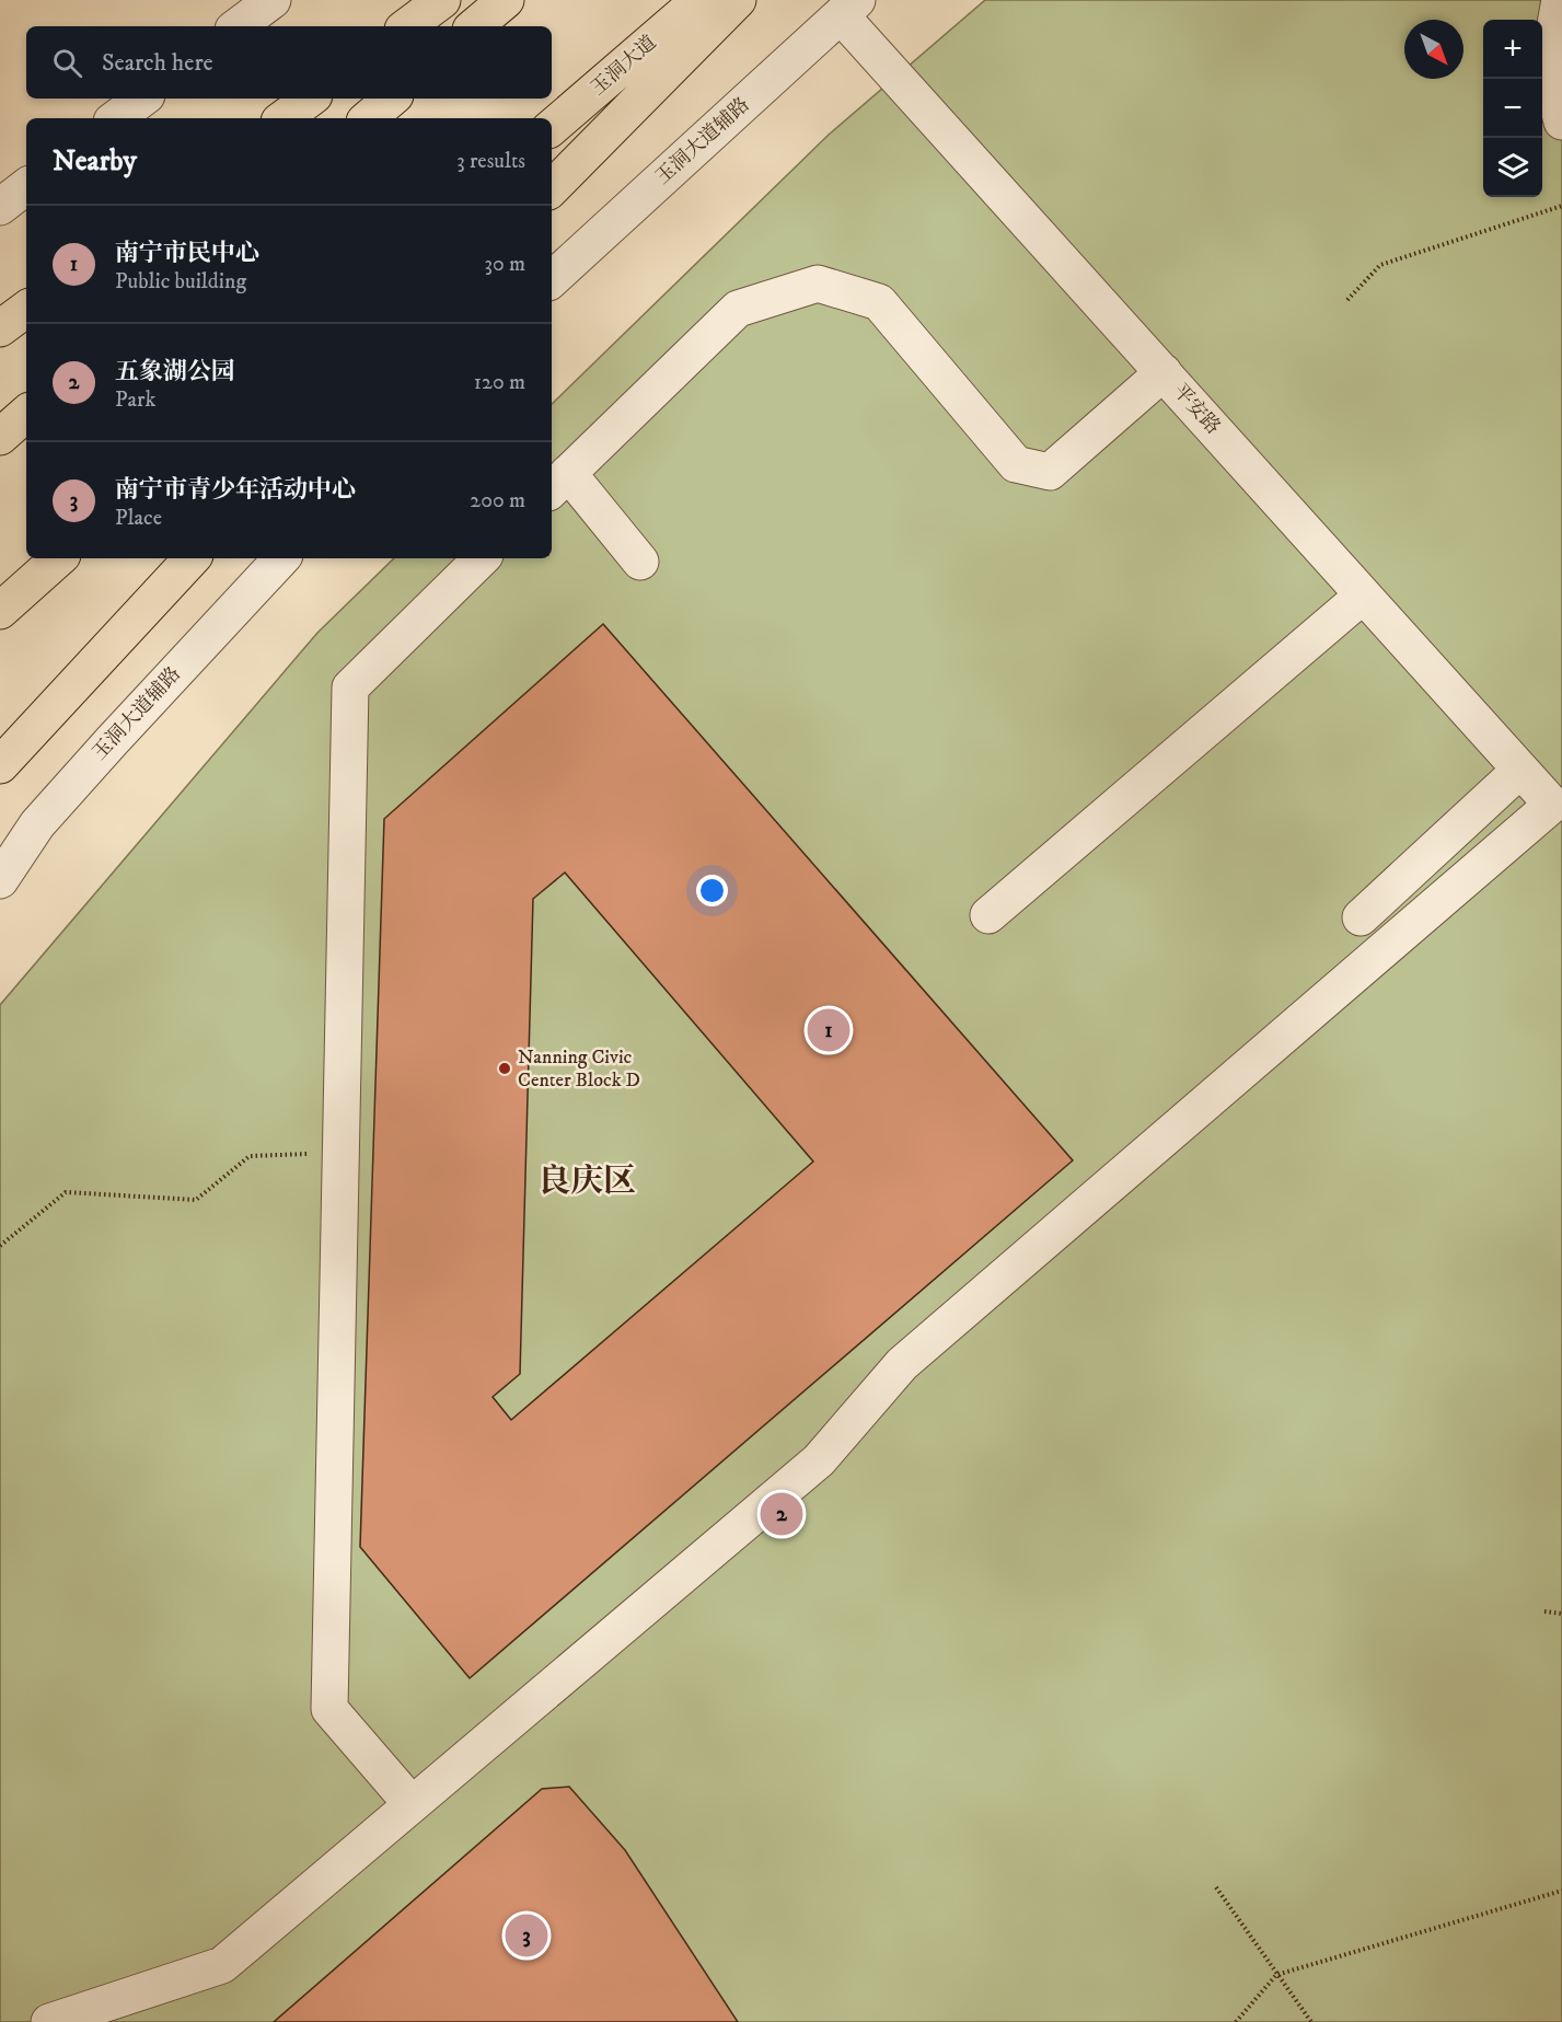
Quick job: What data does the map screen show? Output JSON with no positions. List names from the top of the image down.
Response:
{
  "streets": {
    "main road": ["玉洞大道"],
    "street": ["玉洞大道辅路", "平安路"]
  },
  "crossings": [
    ["玉洞大道辅路", "平安路"]
  ],
  "districts": ["良庆区"],
  "places": ["Nanning Civic Center Block D"],
  "north": "bottom right",
  "page": {
    "map_buttons": ["+", "−"],
    "search": "Search here",
    "heading": ["Nearby", "3 results"],
    "list": [
      {
        "mark": "1",
        "name": "南宁市民中心",
        "note": "Public building",
        "value": "30 m"
      },
      {
        "mark": "2",
        "name": "五象湖公园",
        "note": "Park",
        "value": "120 m"
      },
      {
        "mark": "3",
        "name": "南宁市青少年活动中心",
        "note": "Place",
        "value": "200 m"
      }
    ],
    "pins": ["1", "2", "3"]
  }
}
